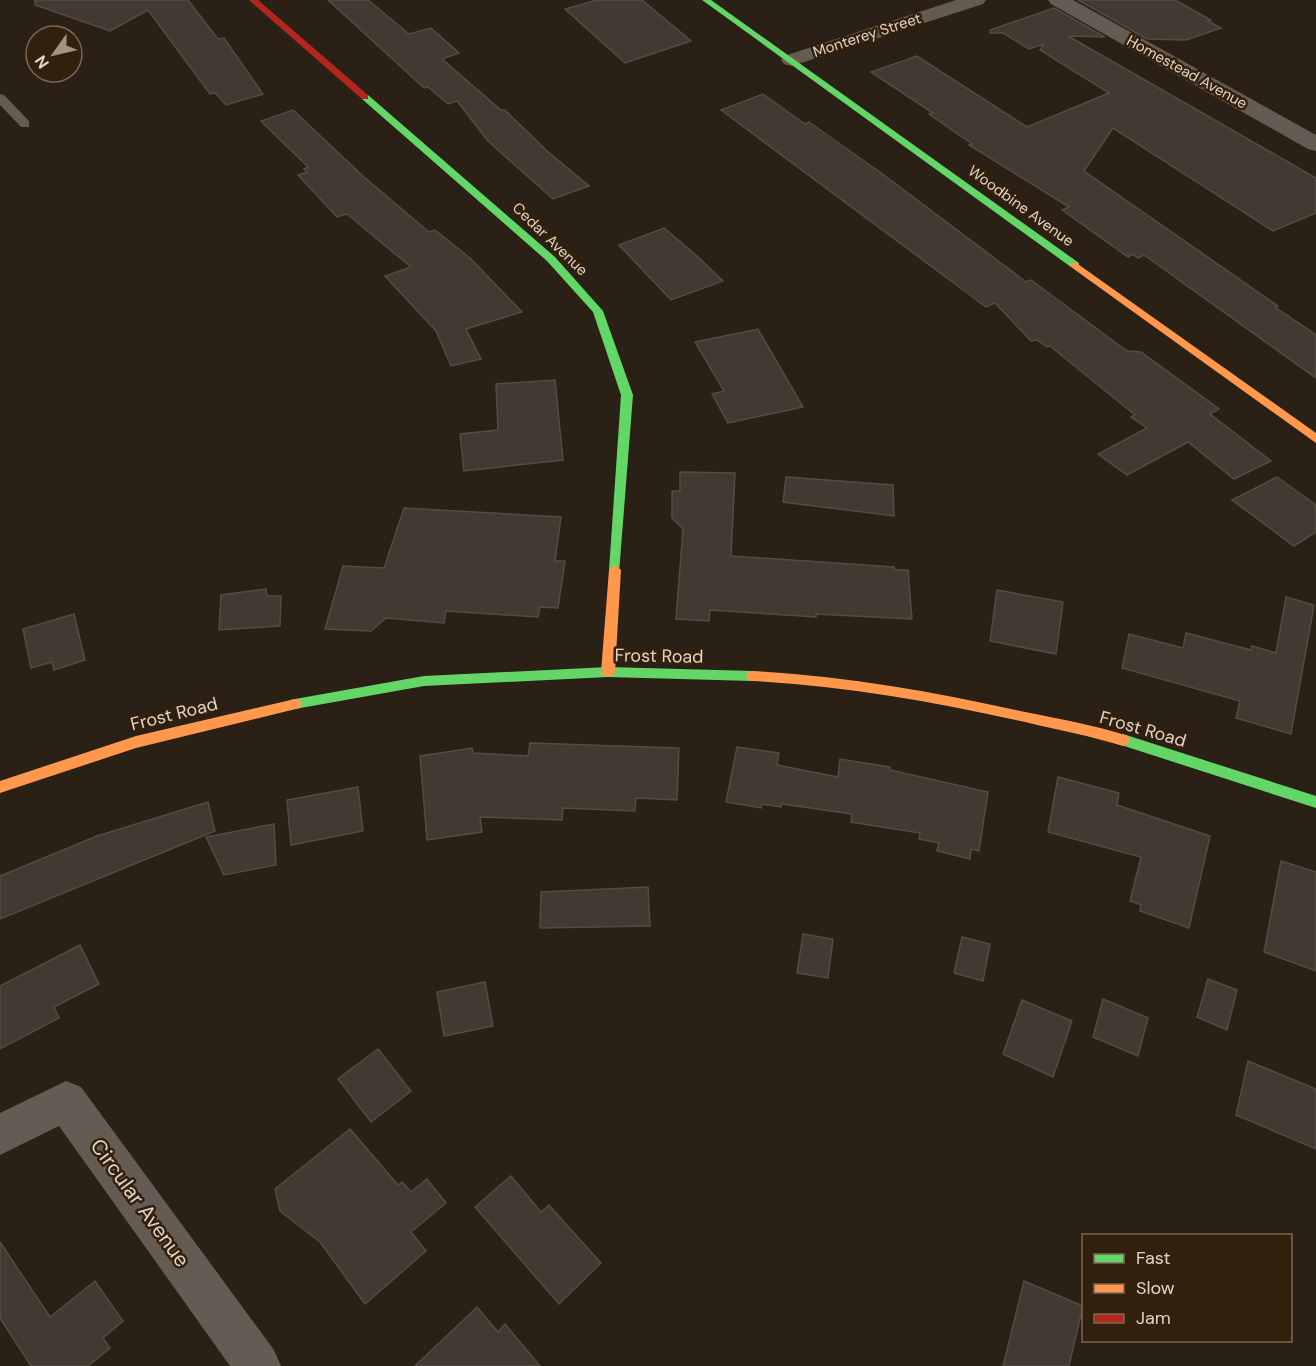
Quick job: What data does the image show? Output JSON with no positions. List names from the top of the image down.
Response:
{
  "streets": {
    "street": [
      "Monterey Street",
      "Homestead Avenue",
      "Woodbine Avenue",
      "Cedar Avenue",
      "Frost Road",
      "Circular Avenue"
    ]
  },
  "crossings": [
    ["Monterey Street", "Woodbine Avenue"],
    ["Cedar Avenue", "Frost Road"]
  ],
  "legend": ["Fast", "Slow", "Jam"],
  "north": "bottom left"
}
